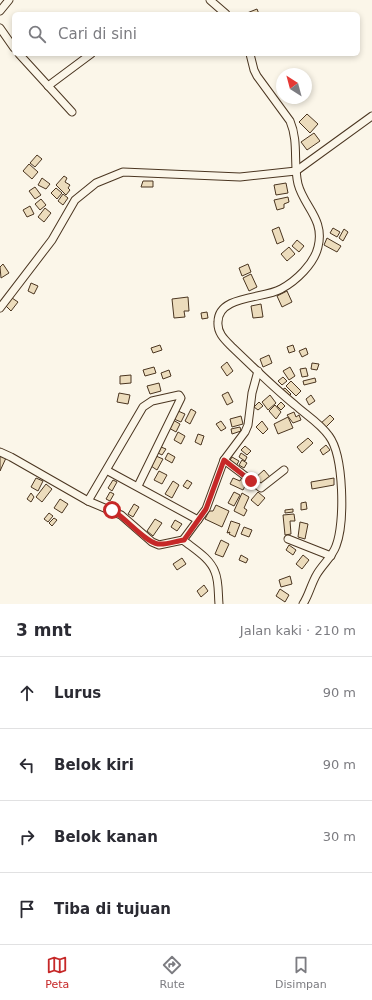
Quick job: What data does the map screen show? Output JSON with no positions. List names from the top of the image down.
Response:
{
  "north": "top left",
  "page": {
    "search": "Cari di sini",
    "heading": ["3 mnt", "Jalan kaki · 210 m"],
    "list": [
      ["Lurus", "90 m"],
      ["Belok kiri", "90 m"],
      ["Belok kanan", "30 m"],
      "Tiba di tujuan"
    ],
    "nav": ["Peta", "Rute", "Disimpan"]
  }
}
